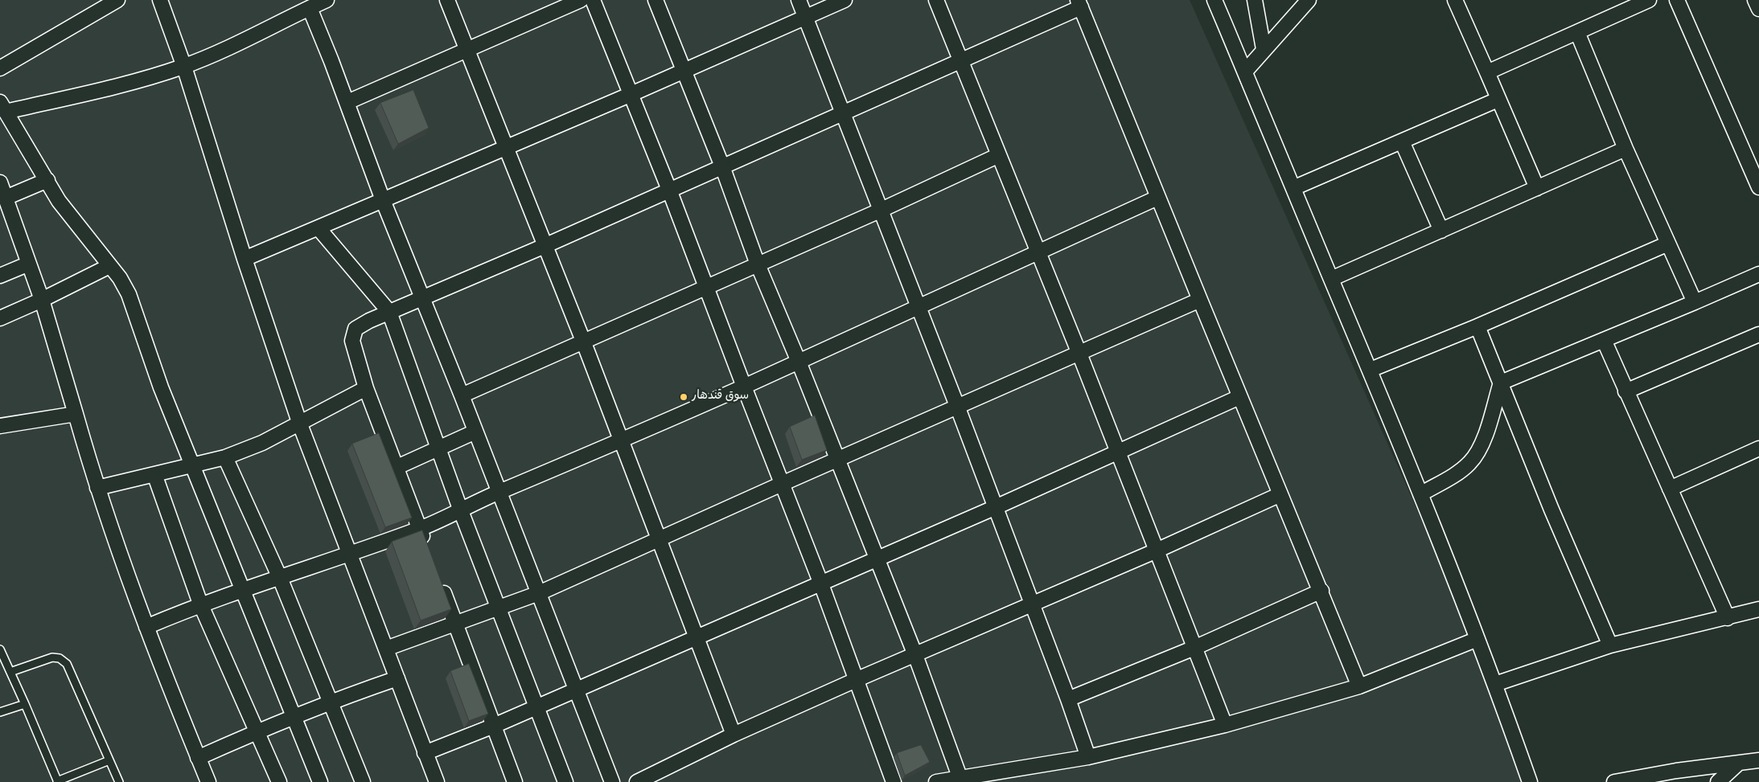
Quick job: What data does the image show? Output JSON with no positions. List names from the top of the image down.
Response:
{
  "places": ["سوق قندهار"]
}
